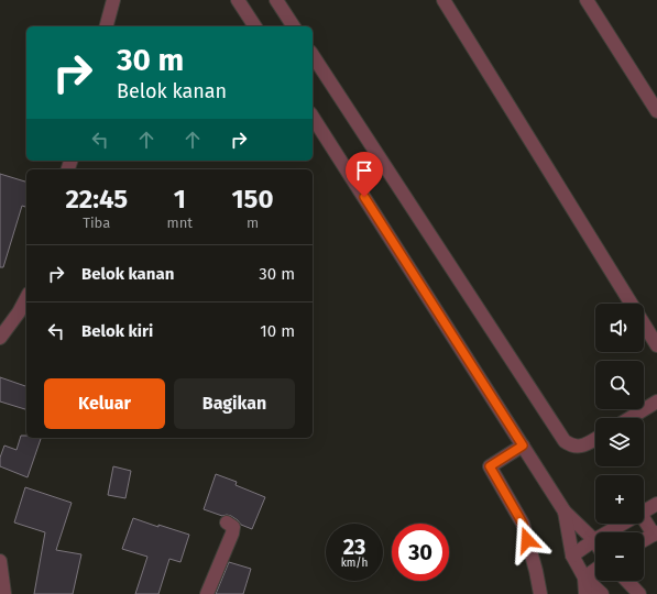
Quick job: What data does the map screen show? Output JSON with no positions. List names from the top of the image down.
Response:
{
  "page": {
    "turn": ["30 m", "Belok kanan"],
    "eta": [
      "22:45",
      "Tiba",
      "1",
      "mnt",
      "150",
      "m"
    ],
    "list": [
      {
        "name": "Belok kanan",
        "value": "30 m"
      },
      {
        "name": "Belok kiri",
        "value": "10 m"
      }
    ],
    "map_buttons": ["+", "−"],
    "buttons": ["Keluar", "Bagikan"],
    "speed": "23 km/h",
    "limit": "30"
  }
}
